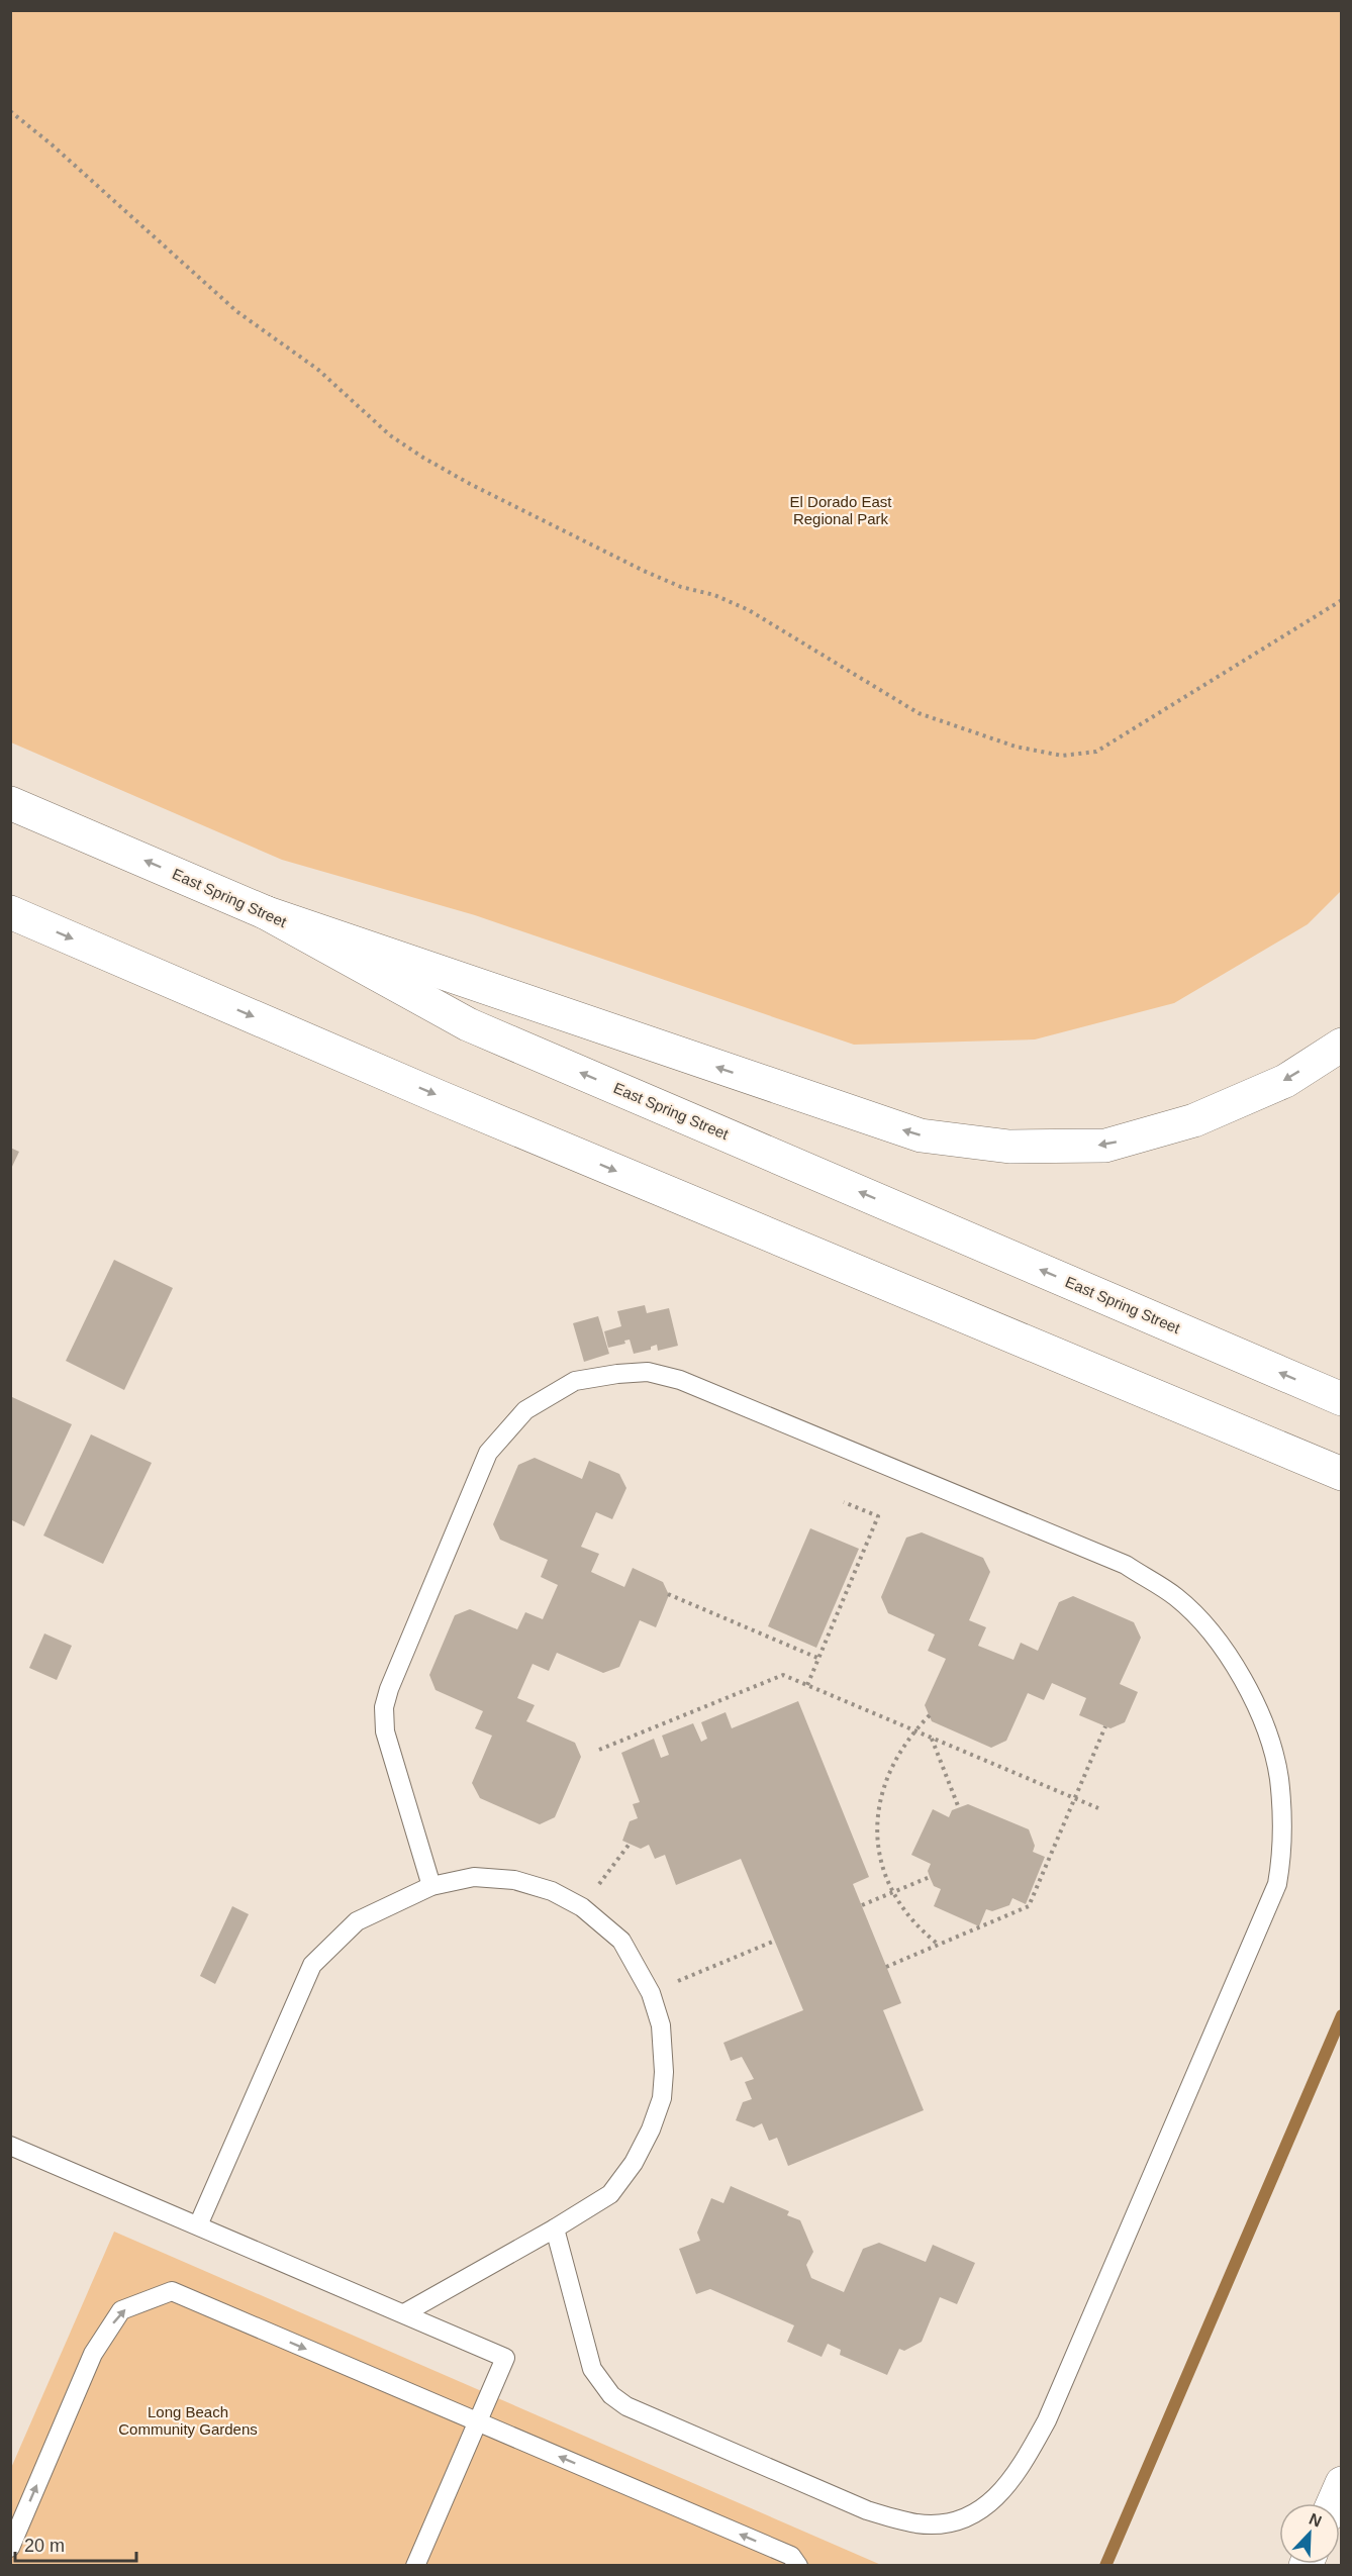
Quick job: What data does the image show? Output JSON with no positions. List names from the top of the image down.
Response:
{
  "streets": {
    "main road": ["East Spring Street"]
  },
  "parks": ["El Dorado East Regional Park", "Long Beach Community Gardens"],
  "scale_bar": "20 m",
  "north": "top right"
}
